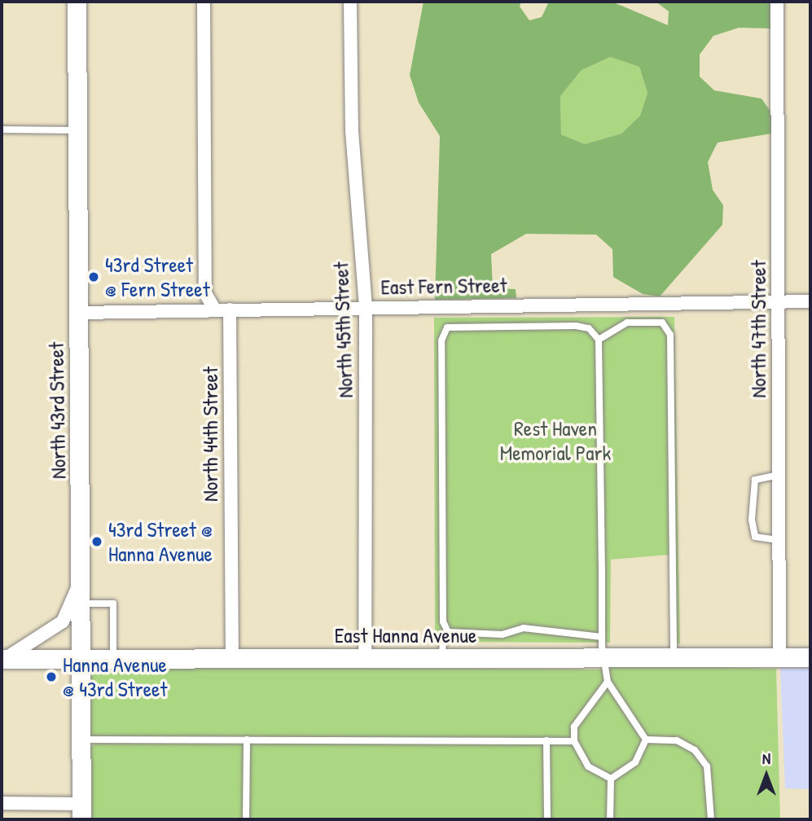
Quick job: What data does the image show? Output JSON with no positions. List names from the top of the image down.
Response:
{
  "streets": {
    "street": [
      "East Fern Street",
      "North 47th Street",
      "North 45th Street",
      "North 43rd Street",
      "North 44th Street",
      "East Hanna Avenue"
    ]
  },
  "crossings": [
    ["East Fern Street", "North 47th Street"],
    ["East Fern Street", "North 45th Street"],
    ["East Fern Street", "North 43rd Street"],
    ["East Fern Street", "North 44th Street"],
    ["North 47th Street", "East Hanna Avenue"],
    ["North 45th Street", "East Hanna Avenue"],
    ["North 43rd Street", "East Hanna Avenue"],
    ["North 44th Street", "East Hanna Avenue"]
  ],
  "parks": ["Rest Haven Memorial Park"],
  "places": ["43rd Street @ Fern Street", "43rd Street @ Hanna Avenue", "Hanna Avenue @ 43rd Street"],
  "north": "top"
}
